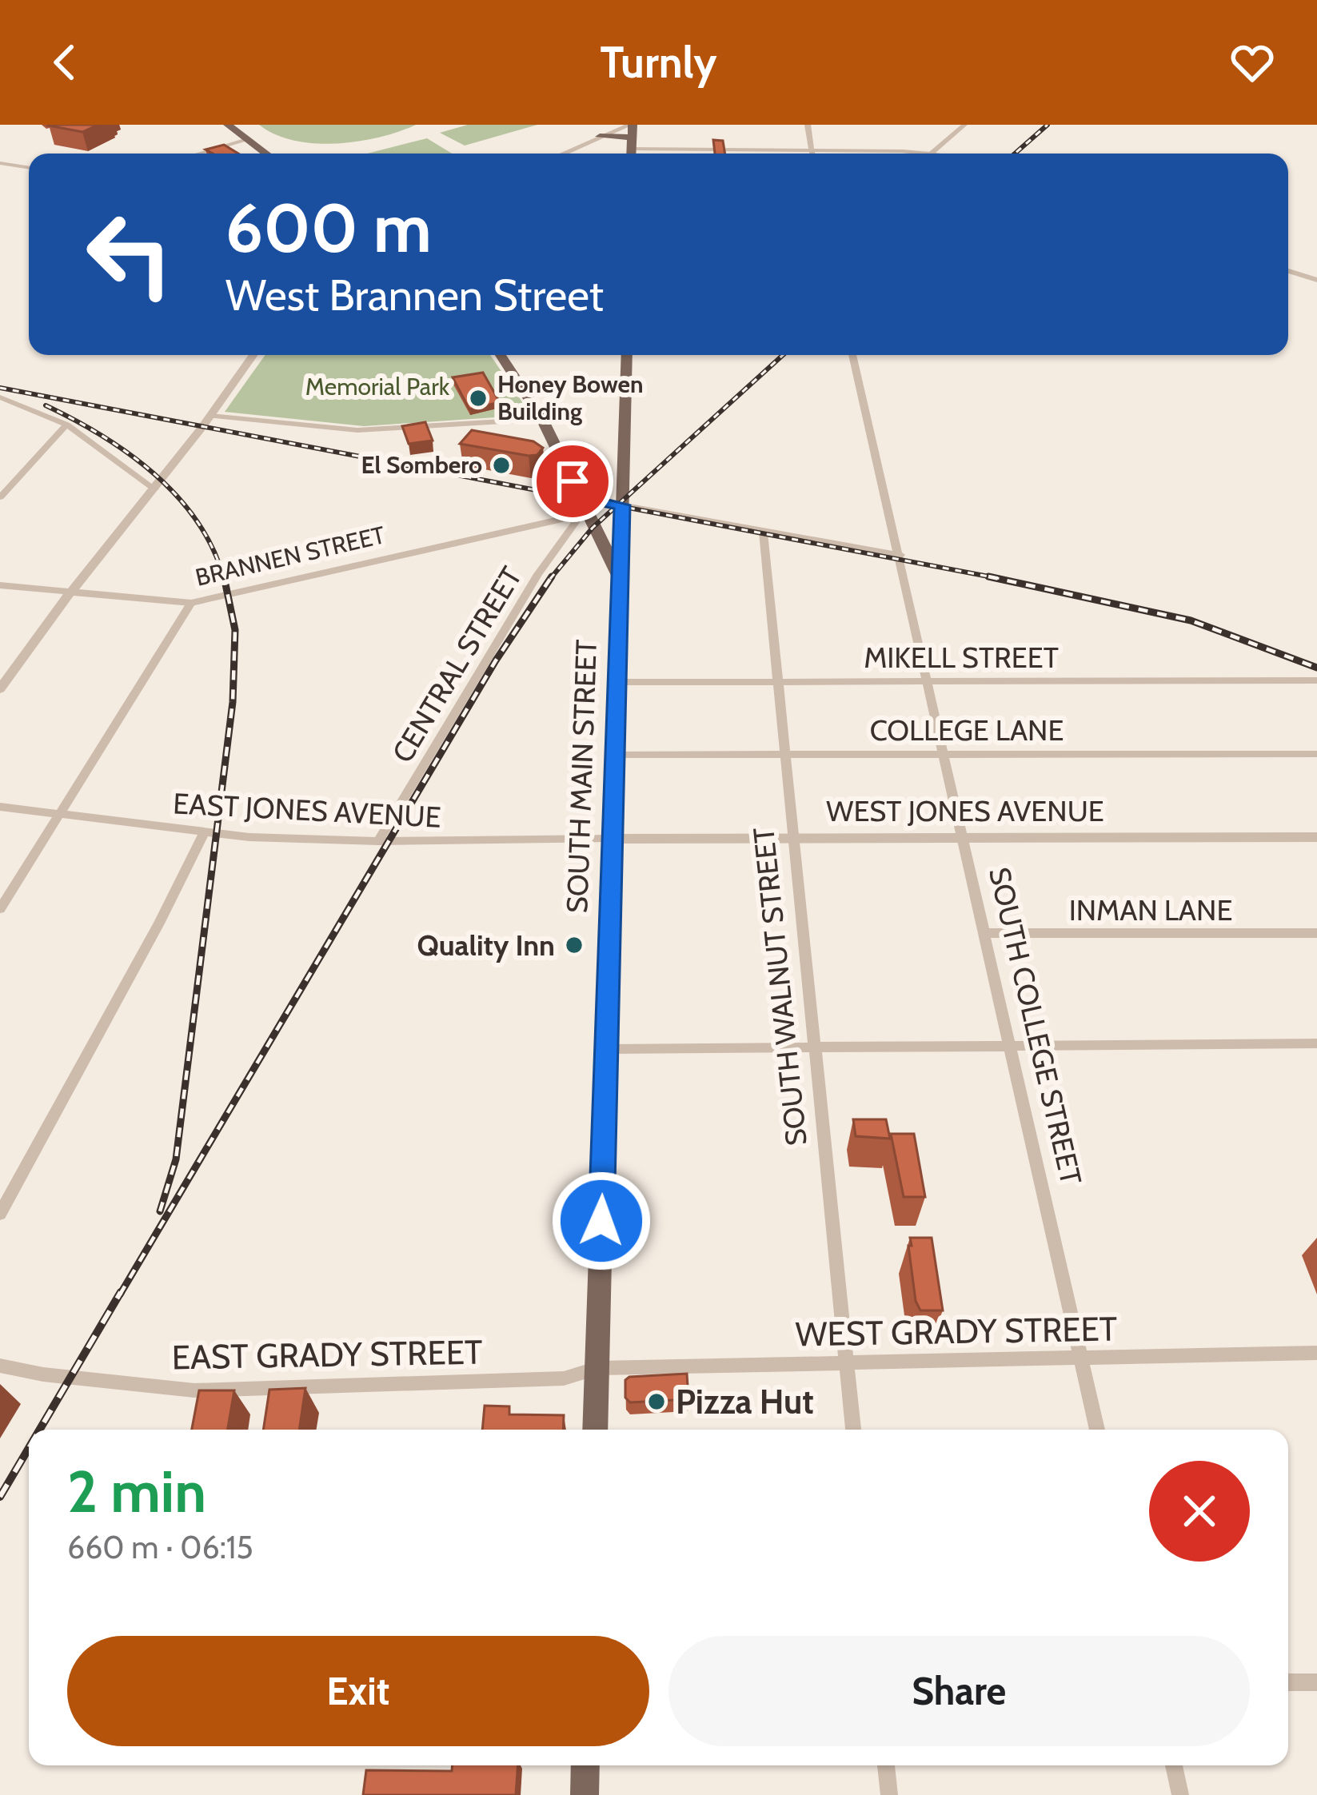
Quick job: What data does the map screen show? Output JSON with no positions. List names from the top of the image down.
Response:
{
  "streets": {
    "main road": ["SOUTH MAIN STREET"],
    "street": [
      "BRANNEN STREET",
      "MIKELL STREET",
      "CENTRAL STREET",
      "COLLEGE LANE",
      "EAST JONES AVENUE",
      "WEST JONES AVENUE",
      "INMAN LANE",
      "SOUTH WALNUT STREET",
      "SOUTH COLLEGE STREET",
      "WEST GRADY STREET",
      "EAST GRADY STREET"
    ]
  },
  "crossings": [
    ["BRANNEN STREET", "CENTRAL STREET"],
    ["MIKELL STREET", "SOUTH MAIN STREET"],
    ["MIKELL STREET", "SOUTH WALNUT STREET"],
    ["MIKELL STREET", "SOUTH COLLEGE STREET"],
    ["CENTRAL STREET", "EAST JONES AVENUE"],
    ["COLLEGE LANE", "SOUTH MAIN STREET"],
    ["COLLEGE LANE", "SOUTH WALNUT STREET"],
    ["COLLEGE LANE", "SOUTH COLLEGE STREET"],
    ["SOUTH MAIN STREET", "EAST JONES AVENUE"],
    ["SOUTH MAIN STREET", "WEST JONES AVENUE"],
    ["SOUTH MAIN STREET", "WEST GRADY STREET"],
    ["SOUTH MAIN STREET", "EAST GRADY STREET"],
    ["EAST JONES AVENUE", "WEST JONES AVENUE"],
    ["WEST JONES AVENUE", "SOUTH WALNUT STREET"],
    ["WEST JONES AVENUE", "SOUTH COLLEGE STREET"],
    ["INMAN LANE", "SOUTH COLLEGE STREET"],
    ["SOUTH WALNUT STREET", "WEST GRADY STREET"],
    ["SOUTH COLLEGE STREET", "WEST GRADY STREET"],
    ["WEST GRADY STREET", "EAST GRADY STREET"]
  ],
  "parks": ["Memorial Park"],
  "places": [
    "Honey Bowen Building",
    "El Sombero",
    "Quality Inn",
    "Pizza Hut"
  ],
  "page": {
    "header": "Turnly",
    "turn": ["600 m", "West Brannen Street"],
    "heading": ["2 min", "660 m · 06:15"],
    "buttons": ["Exit", "Share"]
  }
}
